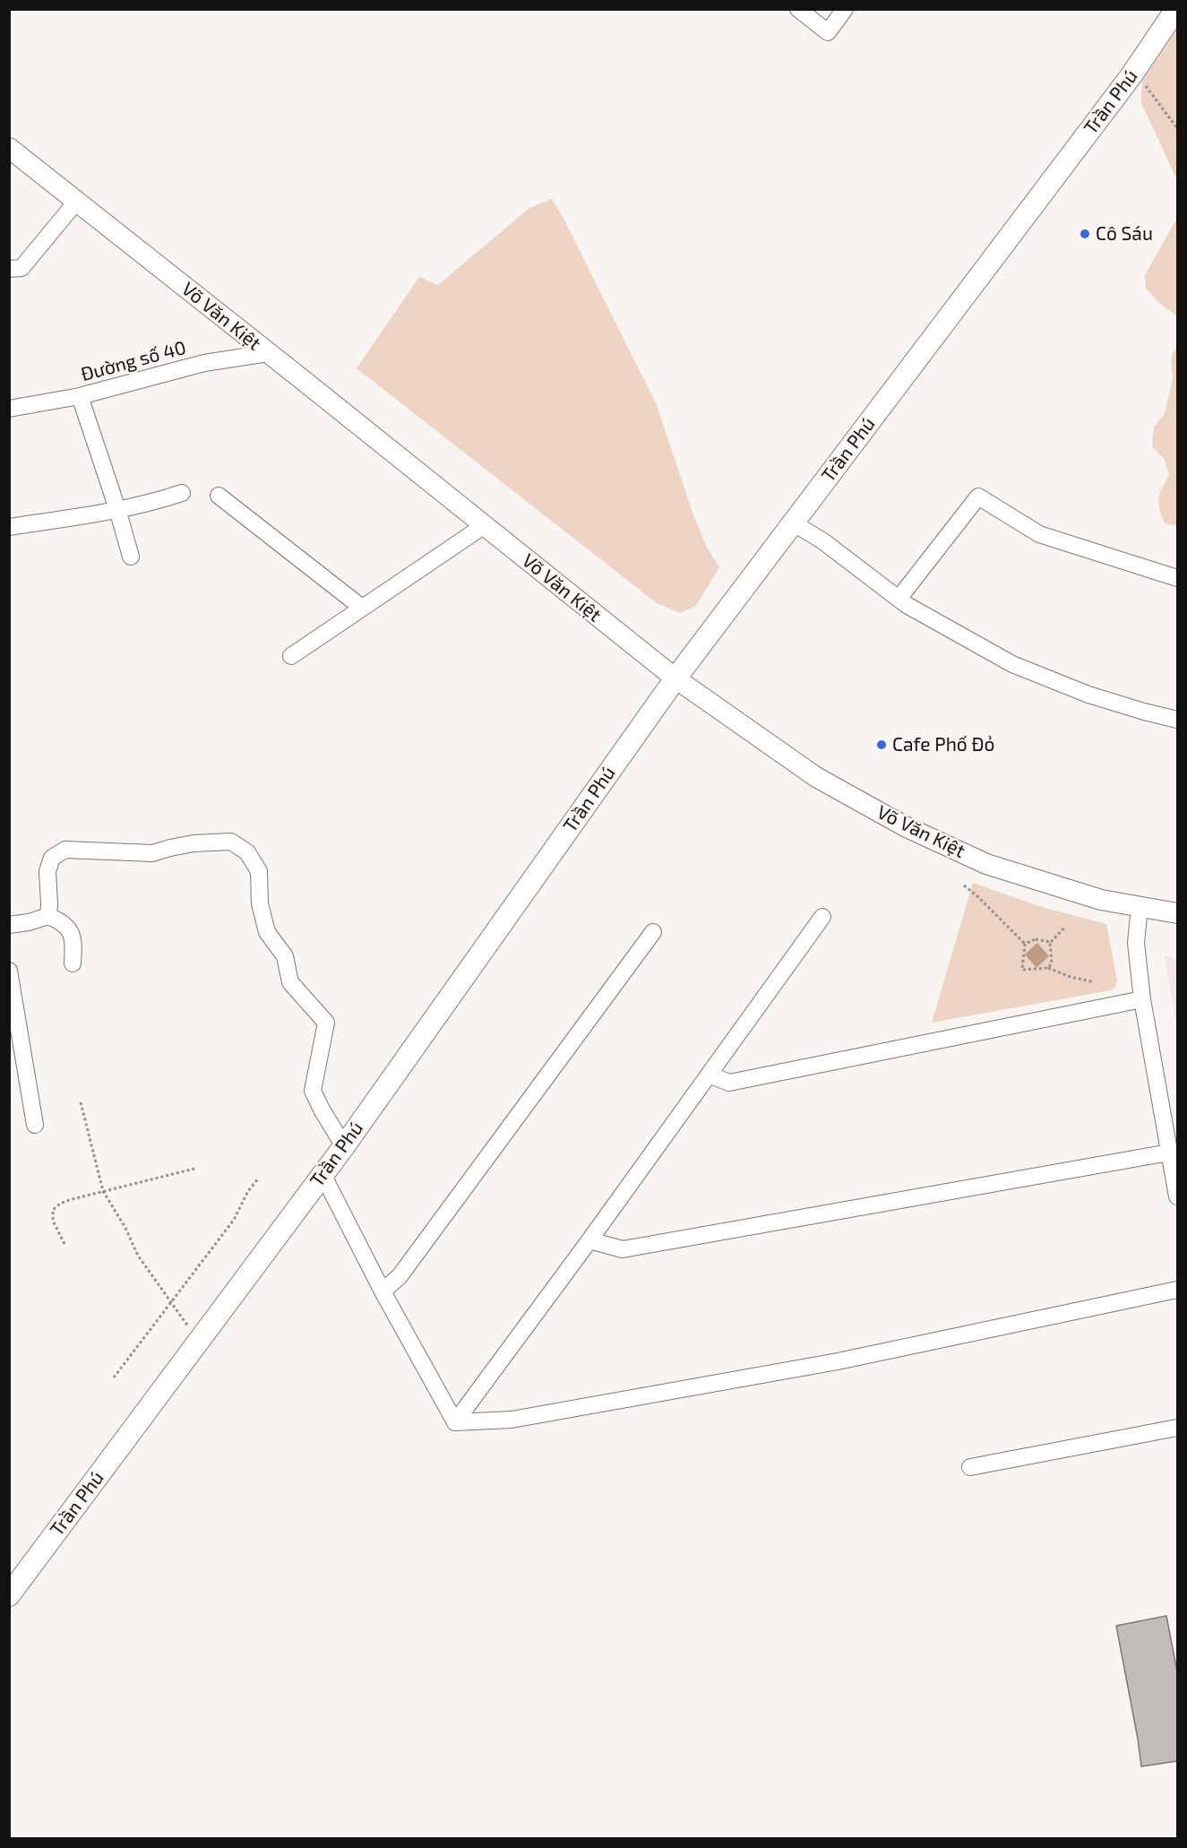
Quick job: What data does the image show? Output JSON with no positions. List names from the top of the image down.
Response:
{
  "streets": {
    "main road": ["Trần Phú"],
    "street": ["Võ Văn Kiệt", "Đường số 40"]
  },
  "crossings": [
    ["Trần Phú", "Võ Văn Kiệt"],
    ["Võ Văn Kiệt", "Đường số 40"]
  ],
  "places": ["Cô Sáu", "Cafe Phố Đỏ"]
}
